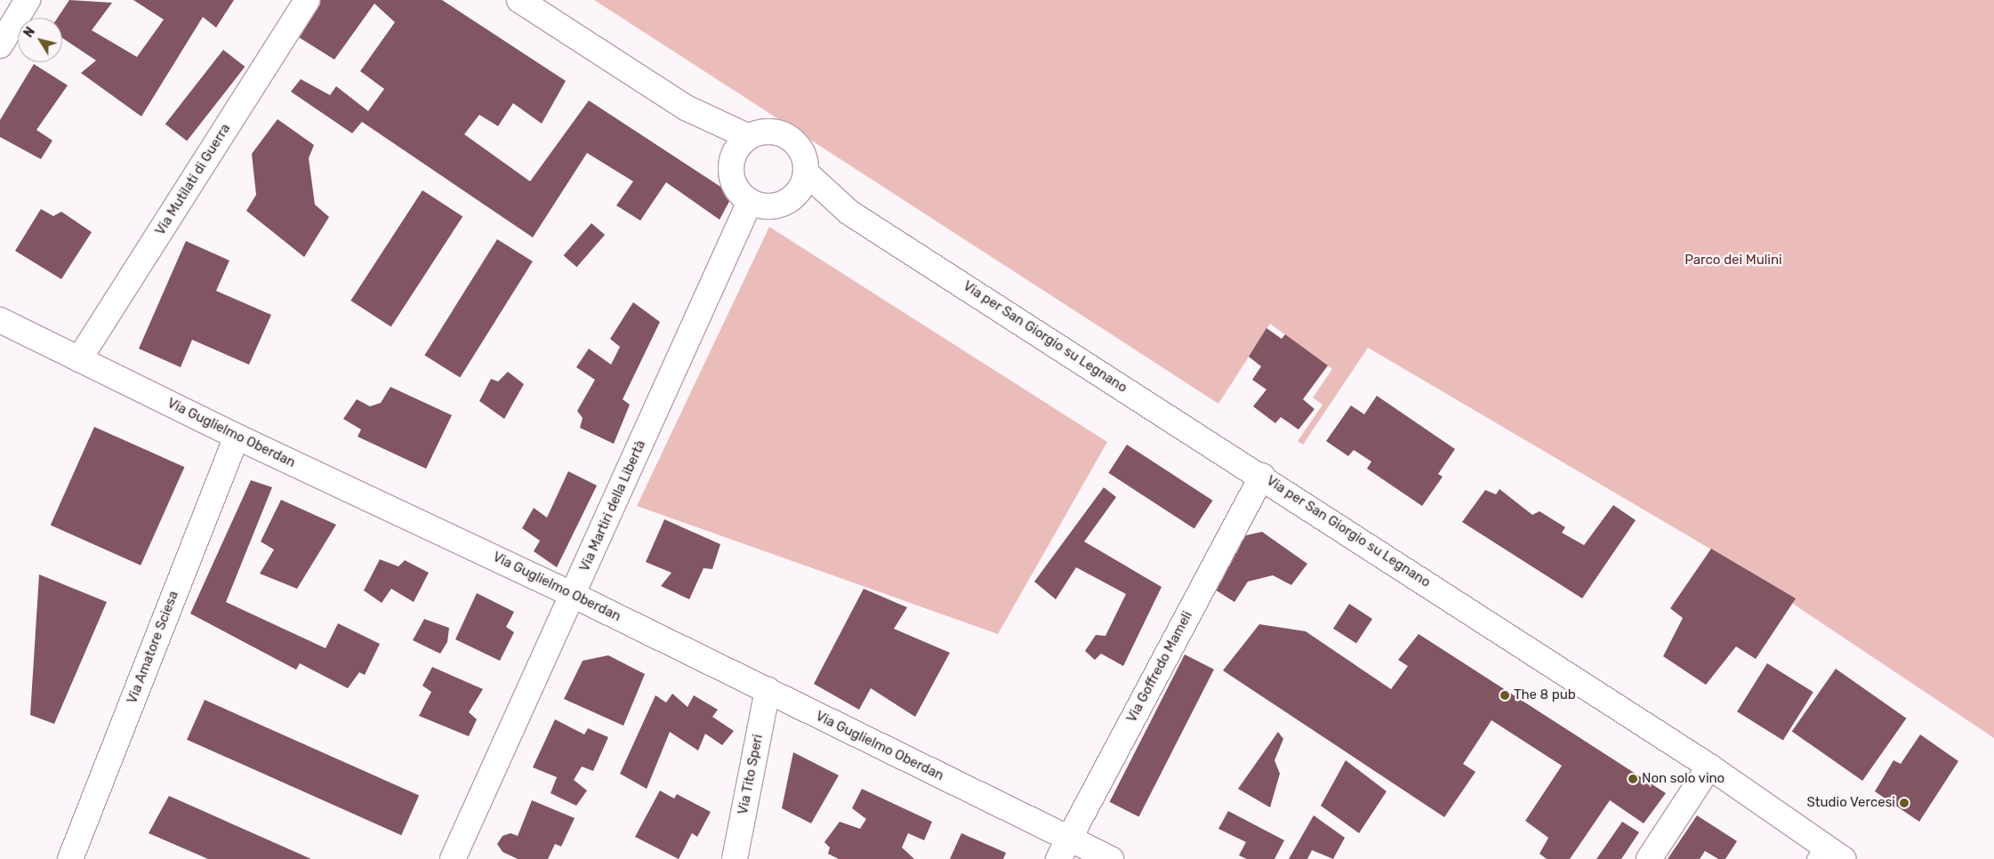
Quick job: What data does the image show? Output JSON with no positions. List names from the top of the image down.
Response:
{
  "streets": {
    "street": [
      "Via Mutilati di Guerra",
      "Via per San Giorgio su Legnano",
      "Via Guglielmo Oberdan",
      "Via Martiri della Libertà",
      "Via Amatore Sciesa",
      "Via Goffredo Mameli",
      "Via Tito Speri"
    ]
  },
  "crossings": [
    ["Via Mutilati di Guerra", "Via Guglielmo Oberdan"],
    ["Via per San Giorgio su Legnano", "Via Martiri della Libertà"],
    ["Via per San Giorgio su Legnano", "Via Goffredo Mameli"],
    ["Via Guglielmo Oberdan", "Via Martiri della Libertà"],
    ["Via Guglielmo Oberdan", "Via Amatore Sciesa"],
    ["Via Guglielmo Oberdan", "Via Goffredo Mameli"],
    ["Via Guglielmo Oberdan", "Via Tito Speri"]
  ],
  "parks": ["Parco dei Mulini"],
  "places": ["The 8 pub", "Non solo vino", "Studio Vercesi"],
  "north": "top left"
}
